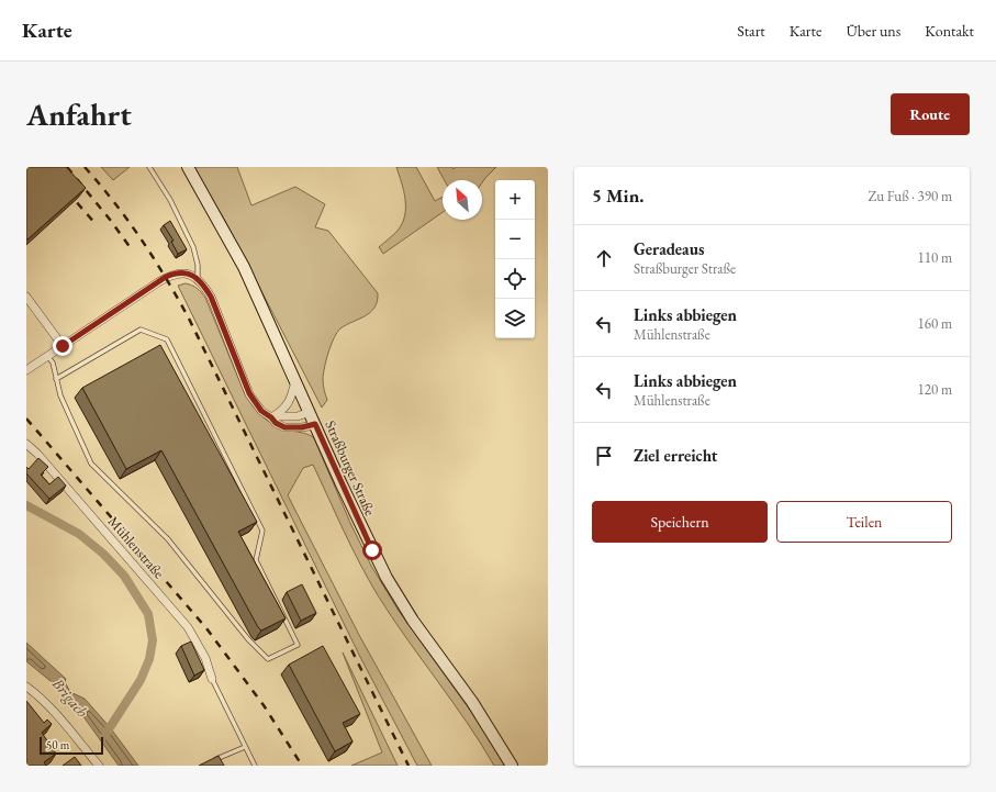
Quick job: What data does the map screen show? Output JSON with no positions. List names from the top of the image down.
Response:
{
  "streets": {
    "main road": ["Straßburger Straße"],
    "street": ["Mühlenstraße"]
  },
  "water": ["Brigach"],
  "scale_bar": "50 m",
  "north": "top left",
  "page": {
    "header": "Karte",
    "nav": [
      "Start",
      "Karte",
      "Über uns",
      "Kontakt"
    ],
    "buttons": [
      "Route",
      ["Speichern", "Teilen"]
    ],
    "title": "Anfahrt",
    "heading": ["5 Min.", "Zu Fuß · 390 m"],
    "map_buttons": ["+", "−"],
    "list": [
      ["Geradeaus", "Straßburger Straße", "110 m"],
      ["Links abbiegen", "Mühlenstraße", "160 m"],
      ["Links abbiegen", "Mühlenstraße", "120 m"],
      "Ziel erreicht"
    ],
    "scale": "50 m"
  }
}
